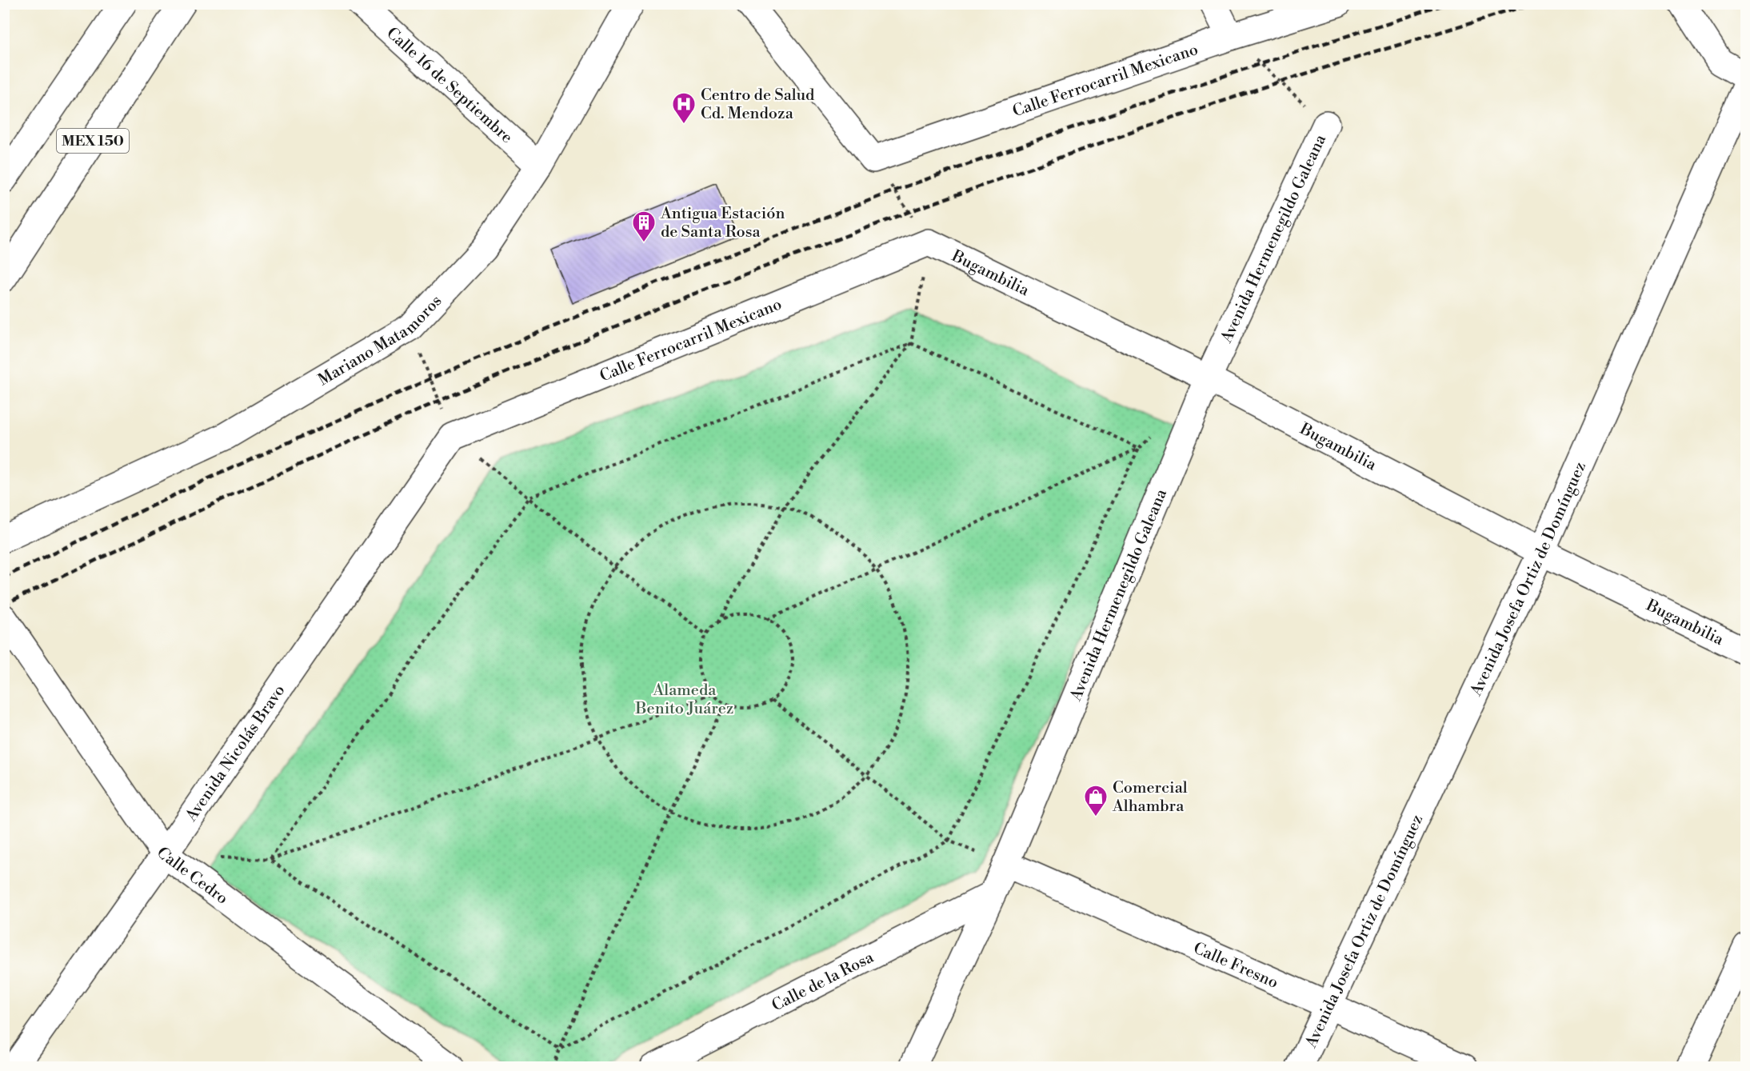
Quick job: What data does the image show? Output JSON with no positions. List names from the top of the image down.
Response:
{
  "streets": {
    "street": [
      "Calle Ferrocarril Mexicano",
      "Calle 16 de Septiembre",
      "MEX 150",
      "Avenida Hermenegildo Galeana",
      "Bugambilia",
      "Mariano Matamoros",
      "Avenida Josefa Ortiz de Domínguez",
      "Avenida Nicolás Bravo",
      "Calle Cedro",
      "Calle Fresno",
      "Calle de la Rosa"
    ]
  },
  "crossings": [
    ["Calle Ferrocarril Mexicano", "Bugambilia"],
    ["Calle Ferrocarril Mexicano", "Avenida Nicolás Bravo"],
    ["Calle 16 de Septiembre", "Mariano Matamoros"],
    ["Avenida Hermenegildo Galeana", "Bugambilia"],
    ["Avenida Hermenegildo Galeana", "Calle Fresno"],
    ["Avenida Hermenegildo Galeana", "Calle de la Rosa"],
    ["Bugambilia", "Avenida Josefa Ortiz de Domínguez"],
    ["Avenida Josefa Ortiz de Domínguez", "Calle Fresno"],
    ["Avenida Nicolás Bravo", "Calle Cedro"]
  ],
  "parks": ["Alameda Benito Juárez"],
  "places": {
    "hospital": ["Centro de Salud Cd. Mendoza"],
    "building": ["Antigua Estación de Santa Rosa"],
    "shop": ["Comercial Alhambra"]
  }
}
